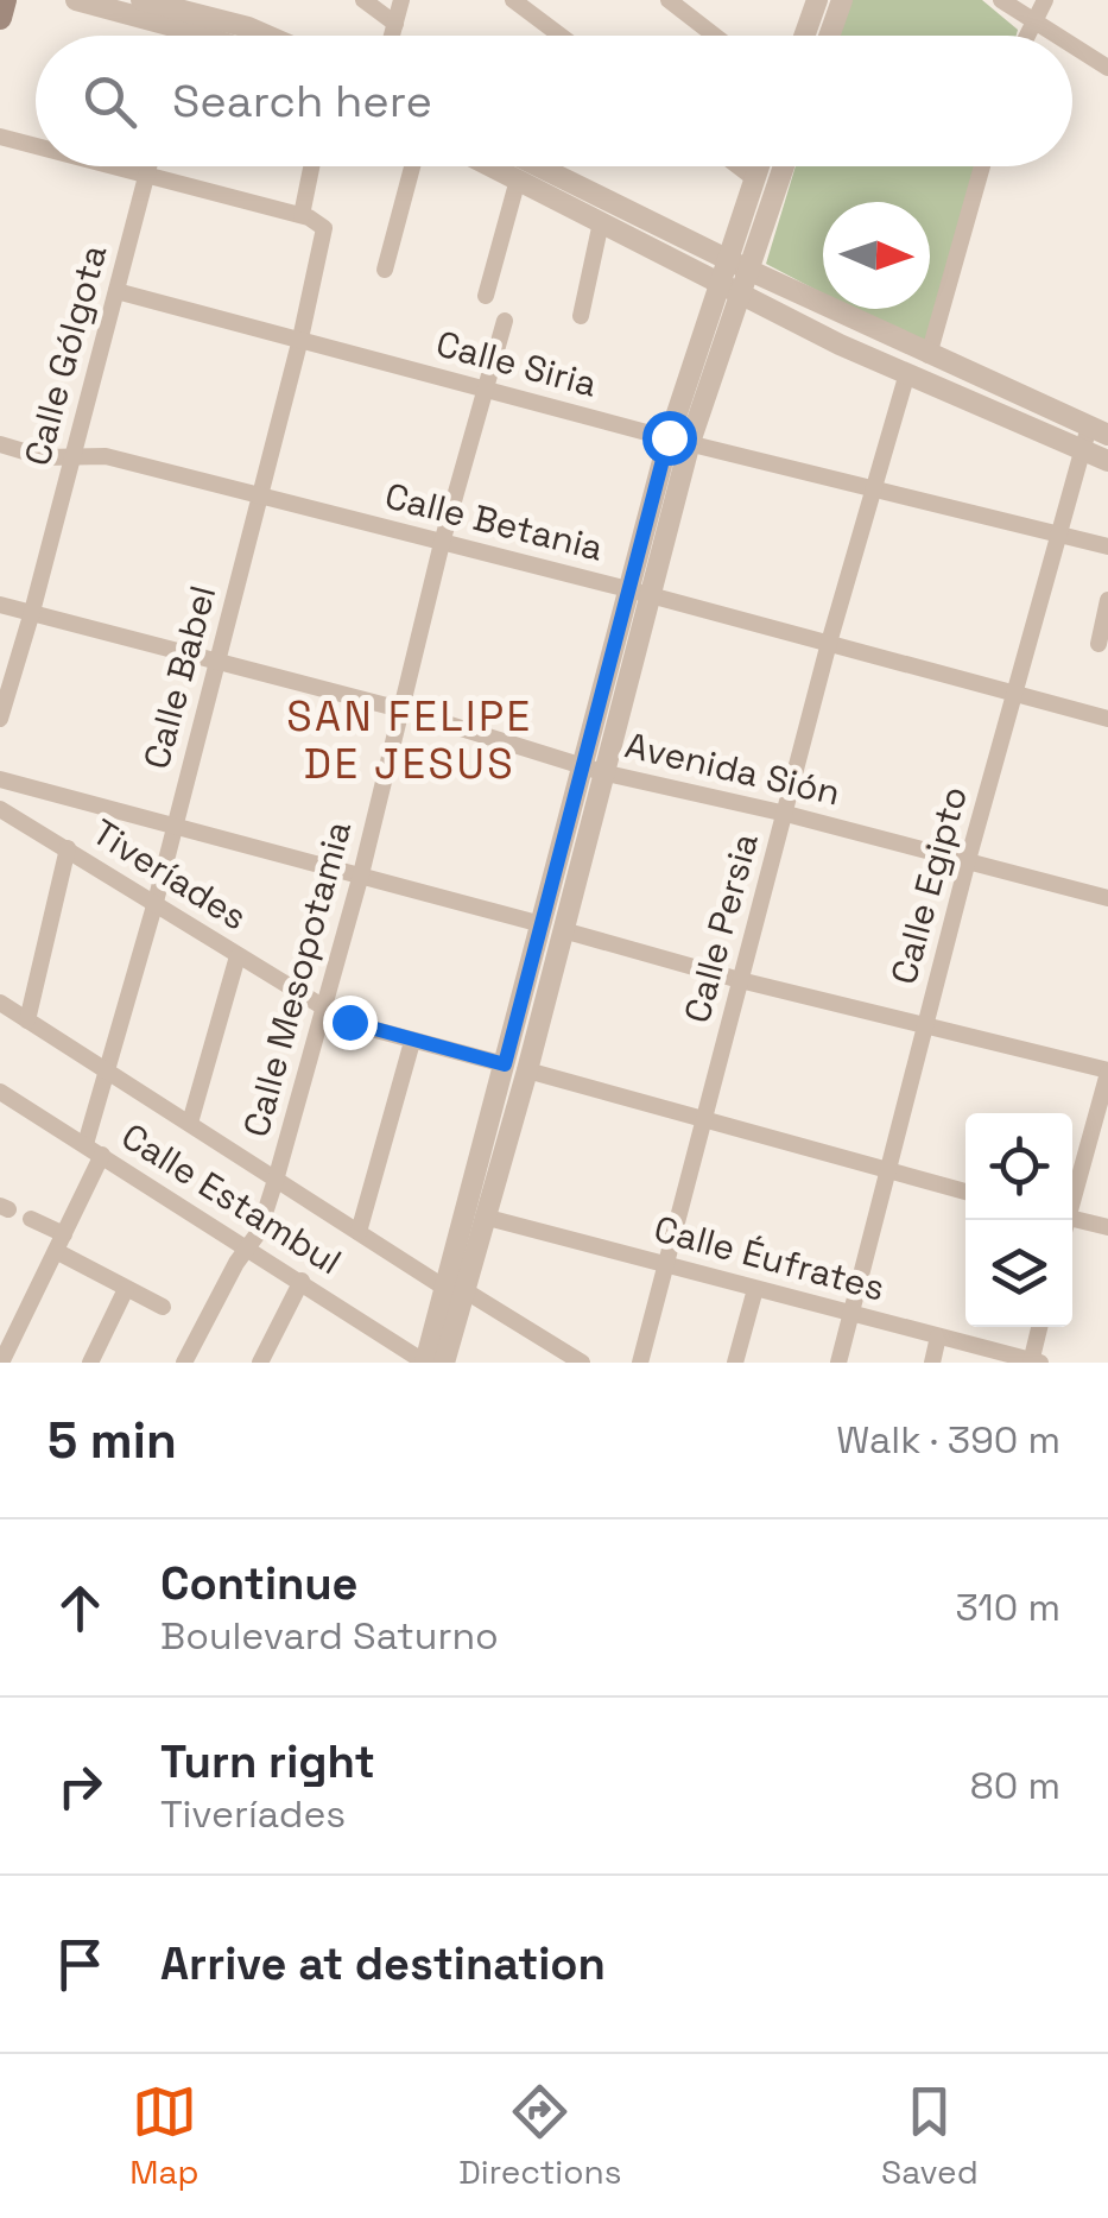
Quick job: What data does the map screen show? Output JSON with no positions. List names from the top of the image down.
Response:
{
  "streets": {
    "street": [
      "Calle Gólgota",
      "Calle Siria",
      "Calle Betania",
      "Calle Babel",
      "Avenida Sión",
      "Tiveríades",
      "Calle Egipto",
      "Calle Persia",
      "Calle Mesopotamia",
      "Calle Estambul",
      "Calle Éufrates"
    ]
  },
  "crossings": [
    ["Calle Gólgota", "Calle Siria"],
    ["Calle Gólgota", "Calle Betania"],
    ["Calle Gólgota", "Avenida Sión"],
    ["Calle Siria", "Calle Babel"],
    ["Calle Siria", "Calle Egipto"],
    ["Calle Siria", "Calle Persia"],
    ["Calle Siria", "Calle Mesopotamia"],
    ["Calle Betania", "Calle Babel"],
    ["Calle Betania", "Calle Egipto"],
    ["Calle Betania", "Calle Persia"],
    ["Calle Betania", "Calle Mesopotamia"],
    ["Calle Babel", "Avenida Sión"],
    ["Calle Babel", "Tiveríades"],
    ["Calle Babel", "Calle Estambul"],
    ["Avenida Sión", "Calle Egipto"],
    ["Avenida Sión", "Calle Persia"],
    ["Avenida Sión", "Calle Mesopotamia"],
    ["Tiveríades", "Calle Mesopotamia"],
    ["Calle Egipto", "Calle Éufrates"],
    ["Calle Persia", "Calle Éufrates"],
    ["Calle Mesopotamia", "Calle Estambul"]
  ],
  "districts": ["SAN FELIPE DE JESUS"],
  "north": "right",
  "page": {
    "search": "Search here",
    "heading": ["5 min", "Walk · 390 m"],
    "list": [
      ["Continue", "Boulevard Saturno", "310 m"],
      ["Turn right", "Tiveríades", "80 m"],
      "Arrive at destination"
    ],
    "nav": ["Map", "Directions", "Saved"]
  }
}
